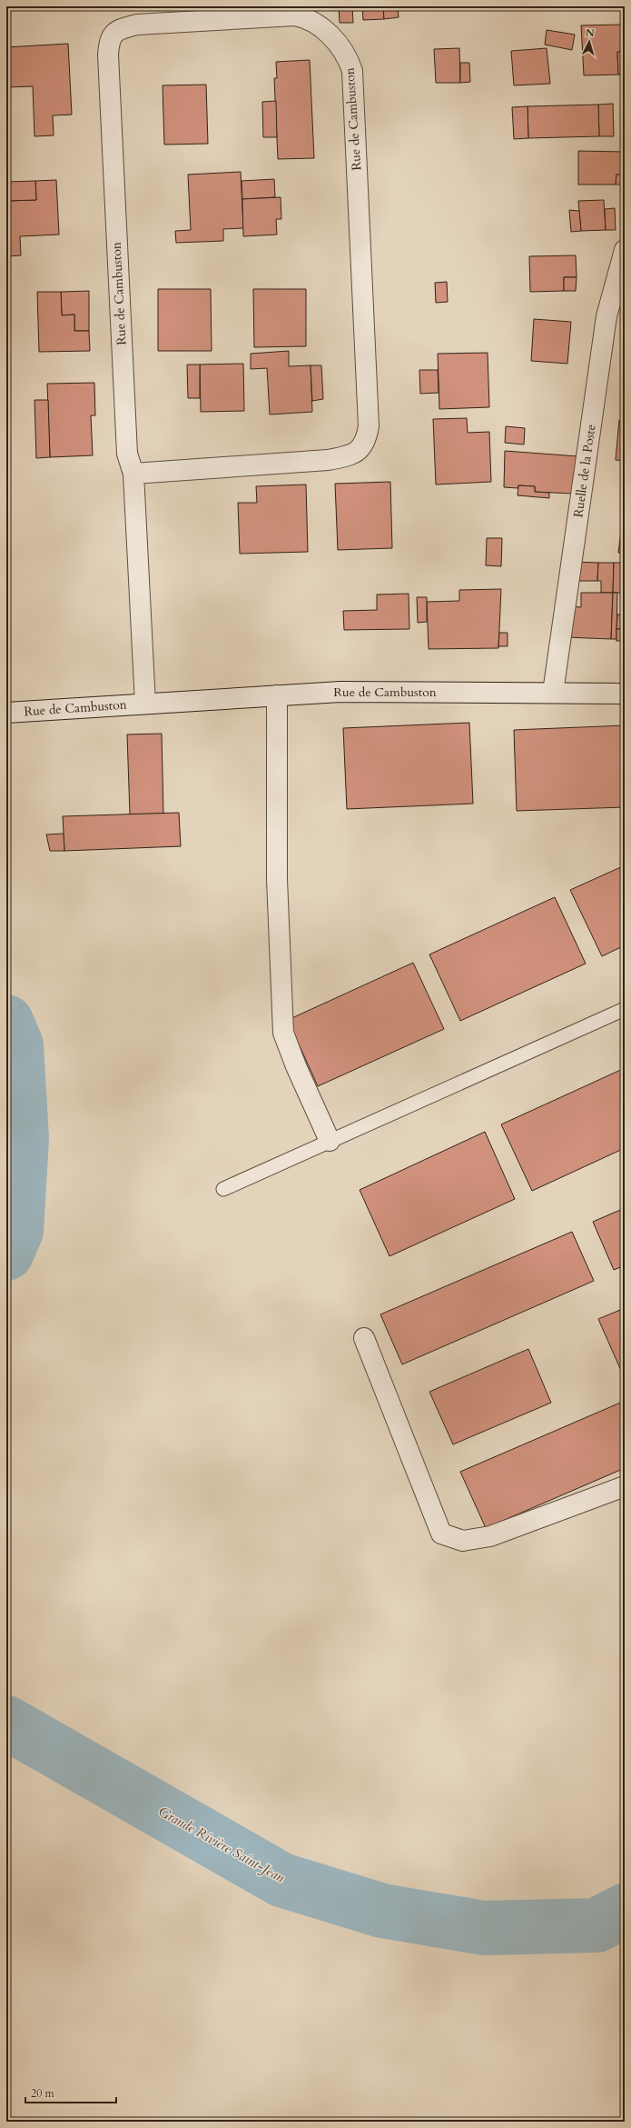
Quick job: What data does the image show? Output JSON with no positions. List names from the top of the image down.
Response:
{
  "streets": {
    "street": ["Rue de Cambuston", "Ruelle de la Poste"]
  },
  "crossings": [
    ["Rue de Cambuston", "Ruelle de la Poste"]
  ],
  "water": ["Grande Rivière Saint-Jean"],
  "scale_bar": "20 m",
  "north": "top"
}
